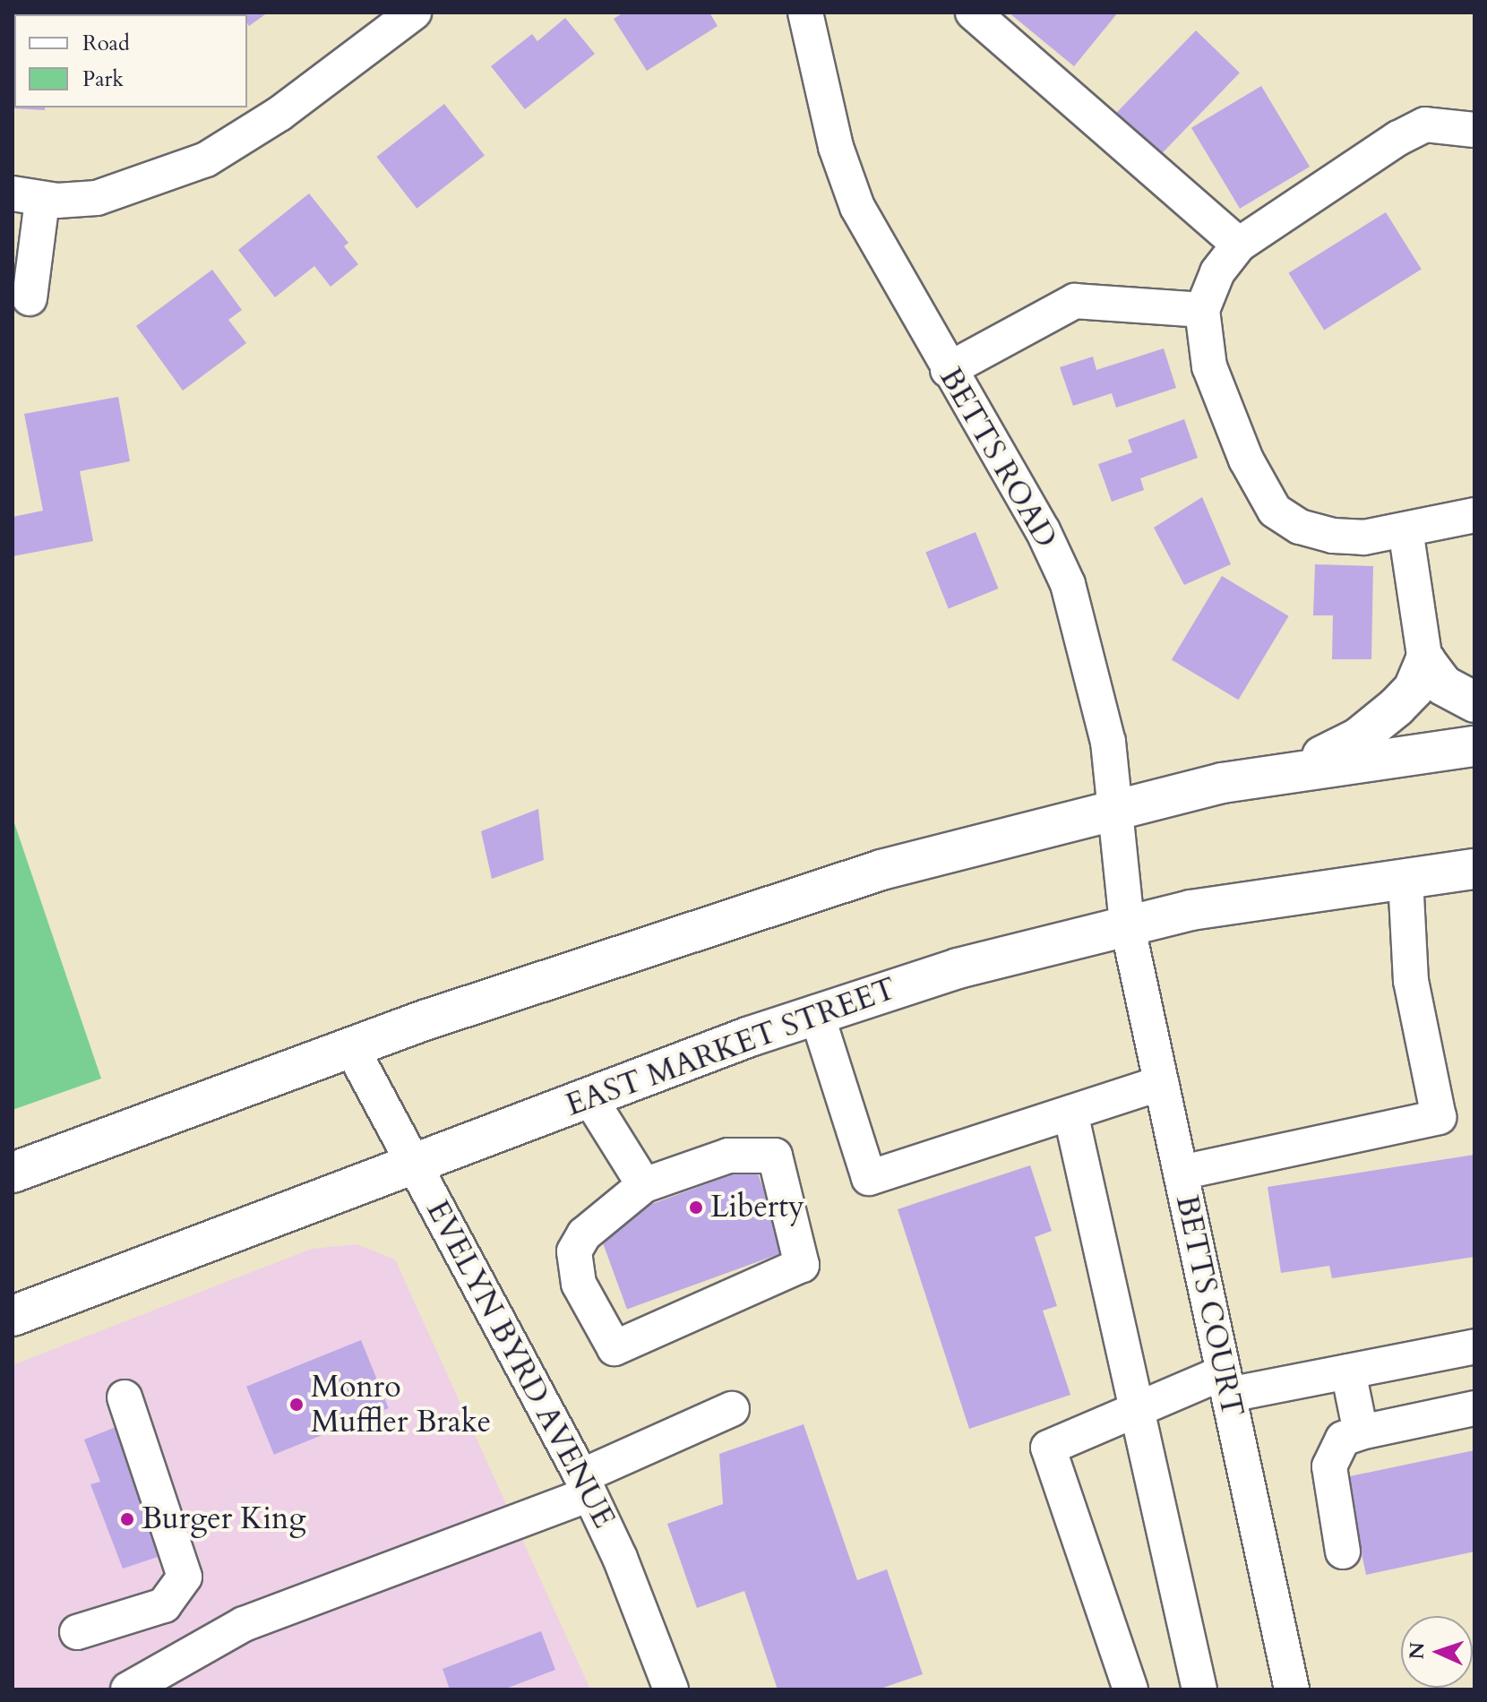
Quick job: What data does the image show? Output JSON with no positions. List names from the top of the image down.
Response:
{
  "streets": {
    "highway": ["EAST MARKET STREET"],
    "street": ["BETTS ROAD", "BETTS COURT", "EVELYN BYRD AVENUE"]
  },
  "crossings": [
    ["BETTS ROAD", "EAST MARKET STREET"],
    ["BETTS ROAD", "BETTS COURT"],
    ["EAST MARKET STREET", "BETTS COURT"],
    ["EAST MARKET STREET", "EVELYN BYRD AVENUE"]
  ],
  "places": ["Liberty", "Monro Muffler Brake", "Burger King"],
  "legend": ["Road", "Park"],
  "north": "left"
}
